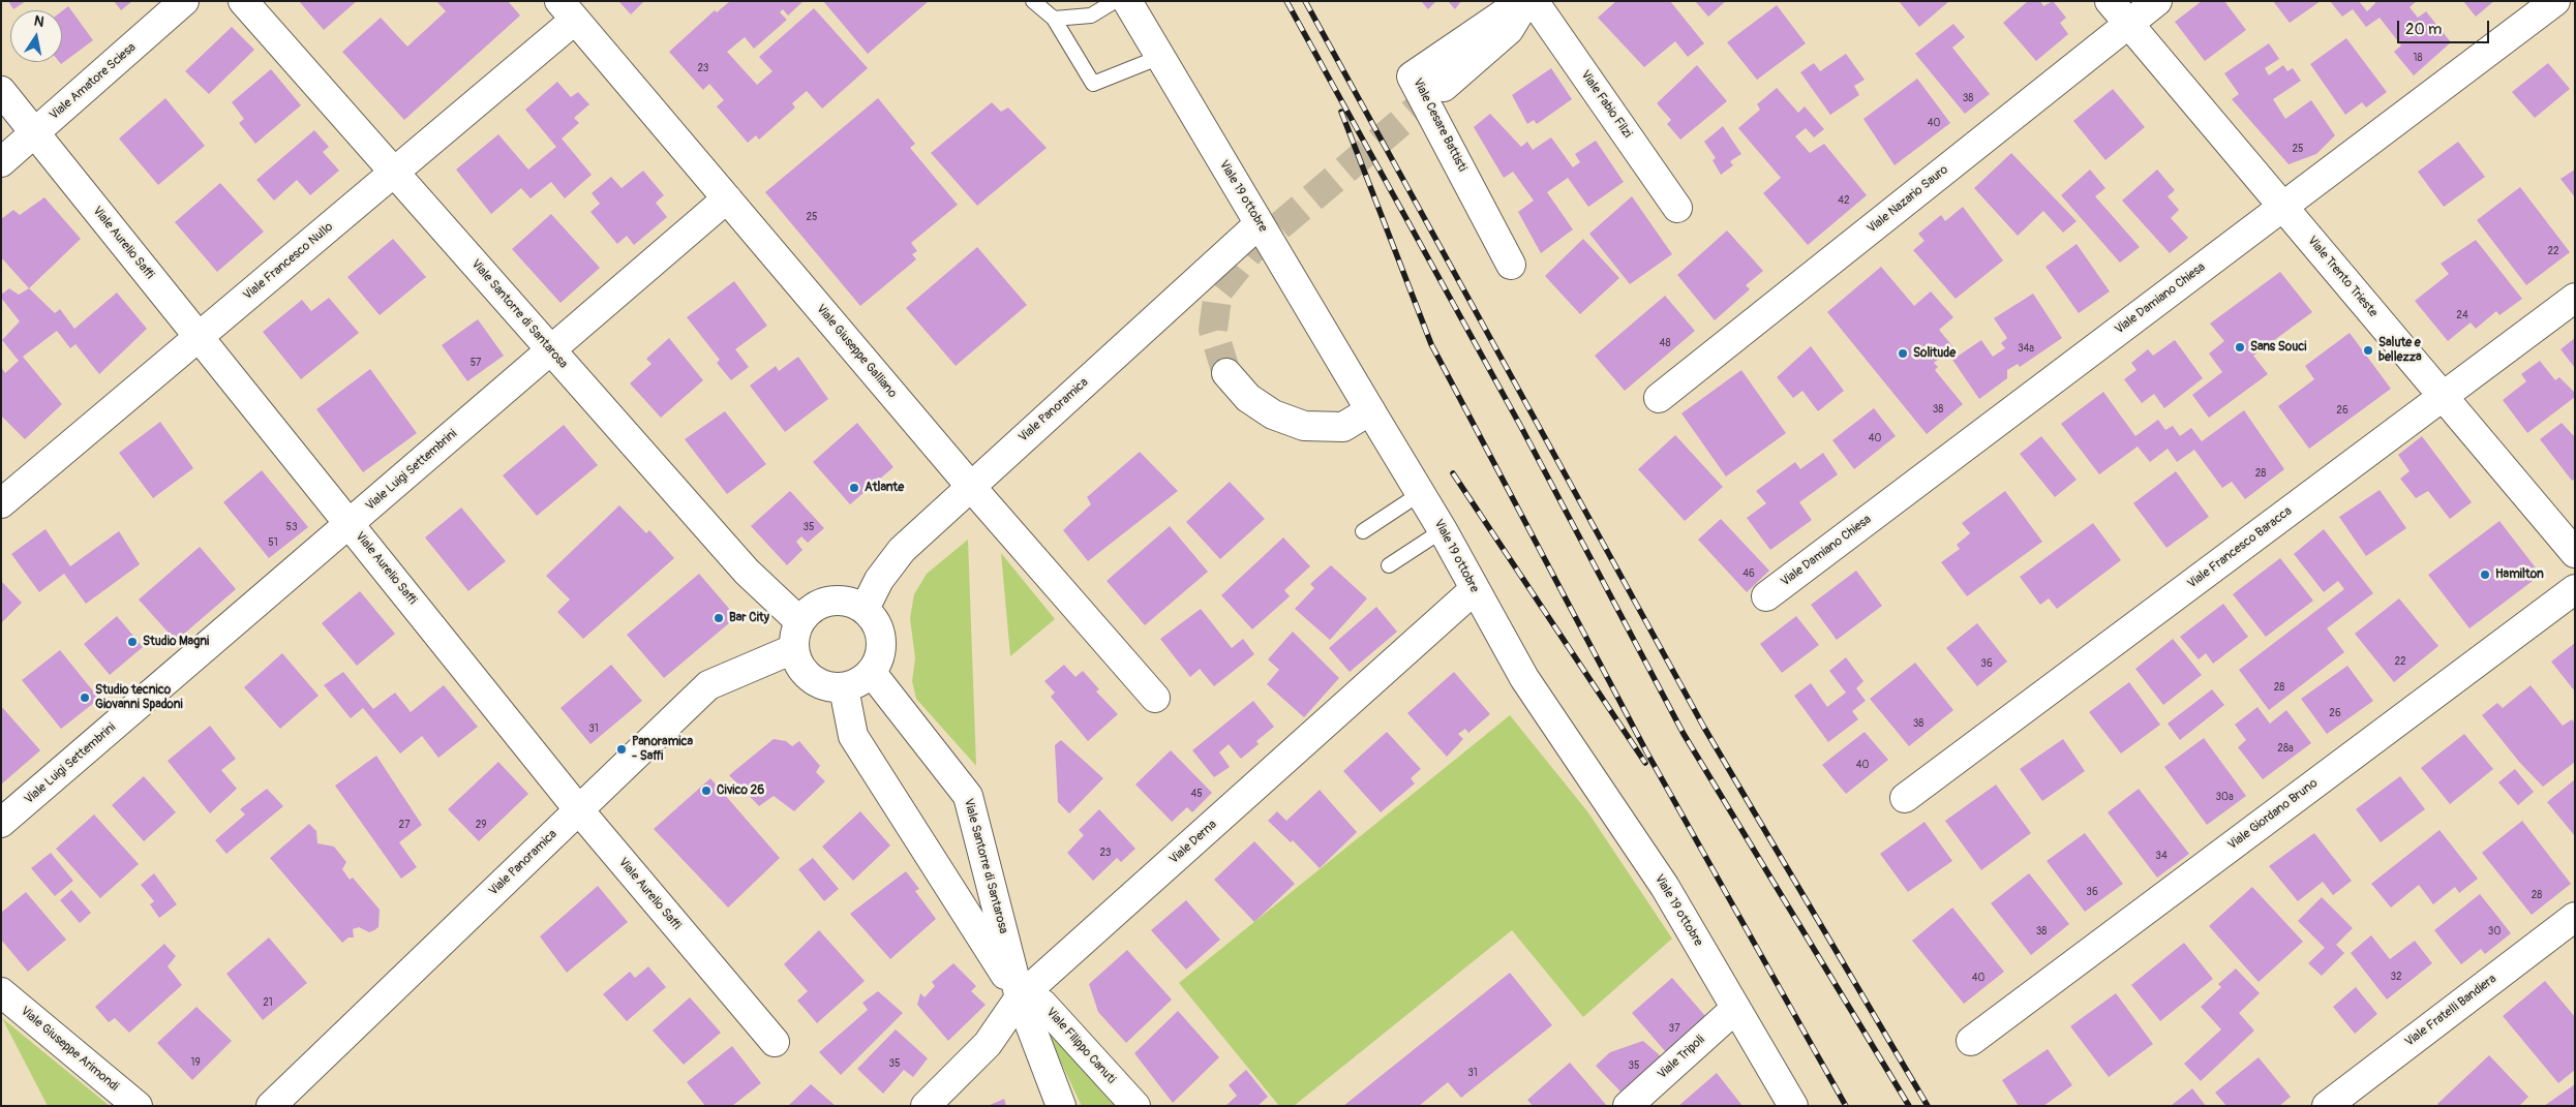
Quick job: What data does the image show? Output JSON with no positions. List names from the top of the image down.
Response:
{
  "streets": {
    "street": [
      "Viale Amatore Sciesa",
      "Viale Fabio Filzi",
      "Viale Cesare Battisti",
      "Viale 19 ottobre",
      "Viale Nazario Sauro",
      "Viale Aurelio Saffi",
      "Viale Francesco Nullo",
      "Viale Trento Trieste",
      "Viale Damiano Chiesa",
      "Viale Santorre di Santarosa",
      "Viale Giuseppe Galliano",
      "Viale Panoramica",
      "Viale Luigi Settembrini",
      "Viale Francesco Baracca",
      "Viale Giordano Bruno",
      "Viale Derna",
      "Viale Fratelli Bandiera",
      "Viale Filippo Canuti",
      "Viale Giuseppe Arimondi",
      "Viale Tripoli"
    ]
  },
  "crossings": [
    ["Viale Amatore Sciesa", "Viale Aurelio Saffi"],
    ["Viale 19 ottobre", "Viale Panoramica"],
    ["Viale 19 ottobre", "Viale Derna"],
    ["Viale 19 ottobre", "Viale Tripoli"],
    ["Viale Nazario Sauro", "Viale Trento Trieste"],
    ["Viale Aurelio Saffi", "Viale Francesco Nullo"],
    ["Viale Aurelio Saffi", "Viale Panoramica"],
    ["Viale Aurelio Saffi", "Viale Luigi Settembrini"],
    ["Viale Francesco Nullo", "Viale Santorre di Santarosa"],
    ["Viale Francesco Nullo", "Viale Giuseppe Galliano"],
    ["Viale Trento Trieste", "Viale Damiano Chiesa"],
    ["Viale Trento Trieste", "Viale Francesco Baracca"],
    ["Viale Santorre di Santarosa", "Viale Panoramica"],
    ["Viale Santorre di Santarosa", "Viale Luigi Settembrini"],
    ["Viale Santorre di Santarosa", "Viale Derna"],
    ["Viale Santorre di Santarosa", "Viale Filippo Canuti"],
    ["Viale Giuseppe Galliano", "Viale Panoramica"],
    ["Viale Giuseppe Galliano", "Viale Luigi Settembrini"],
    ["Viale Derna", "Viale Filippo Canuti"]
  ],
  "places": [
    "Sans Souci",
    "Salute e bellezza",
    "Solitude",
    "Atlante",
    "Hamilton",
    "Bar City",
    "Studio Magni",
    "Studio tecnico Giovanni Spadoni",
    "Panoramica - Saffi",
    "Civico 26"
  ],
  "house_numbers": [
    "18",
    "23",
    "38",
    "40",
    "25",
    "42",
    "25",
    "22",
    "24",
    "48",
    "34a",
    "57",
    "38",
    "26",
    "40",
    "28",
    "53",
    "35",
    "51",
    "46",
    "22",
    "36",
    "28",
    "26",
    "38",
    "31",
    "28a",
    "40",
    "45",
    "30a",
    "27",
    "29",
    "23",
    "34",
    "36",
    "28",
    "38",
    "30",
    "32",
    "40",
    "21",
    "37",
    "19",
    "35",
    "35",
    "31"
  ],
  "scale_bar": "20 m",
  "north": "top"
}
